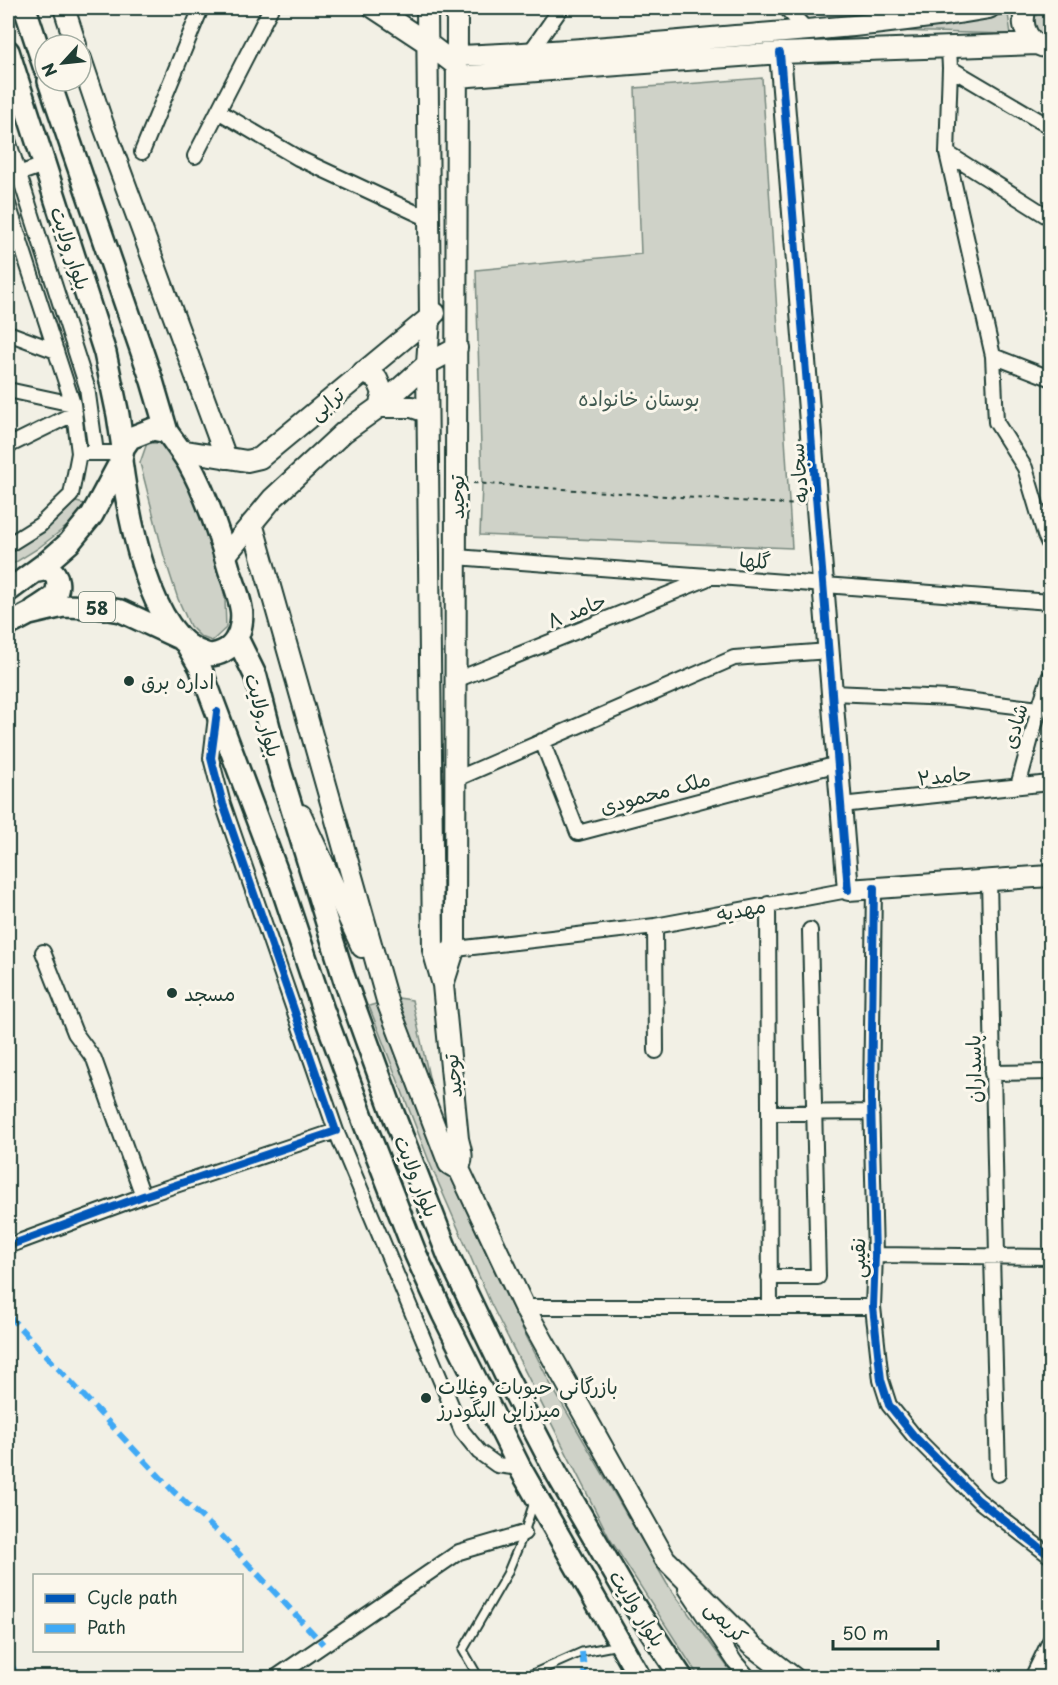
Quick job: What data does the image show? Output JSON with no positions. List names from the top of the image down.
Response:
{
  "streets": {
    "main road": [
      "بلوار ولایت",
      "ترابی",
      "سجادیه",
      "توحید",
      "58",
      "مهدیه",
      "کریمی"
    ],
    "street": [
      "گلها",
      "حامد ۸",
      "شادی",
      "حامد۲",
      "ملک محمودی",
      "پاسداران",
      "نقیبی"
    ]
  },
  "crossings": [
    ["بلوار ولایت", "ترابی"],
    ["بلوار ولایت", "58"],
    ["ترابی", "توحید"],
    ["سجادیه", "گلها"],
    ["سجادیه", "حامد۲"],
    ["سجادیه", "ملک محمودی"],
    ["سجادیه", "مهدیه"],
    ["توحید", "گلها"],
    ["توحید", "حامد ۸"],
    ["توحید", "مهدیه"],
    ["توحید", "کریمی"],
    ["گلها", "حامد ۸"],
    ["شادی", "حامد۲"],
    ["مهدیه", "پاسداران"],
    ["مهدیه", "نقیبی"]
  ],
  "parks": ["بوستان خانواده"],
  "places": ["اداره برق", "مسجد", "بازرگانی حبوبات وغلات میرزایی الیگودرز"],
  "legend": ["Cycle path", "Path"],
  "scale_bar": "50 m",
  "north": "bottom left"
}
